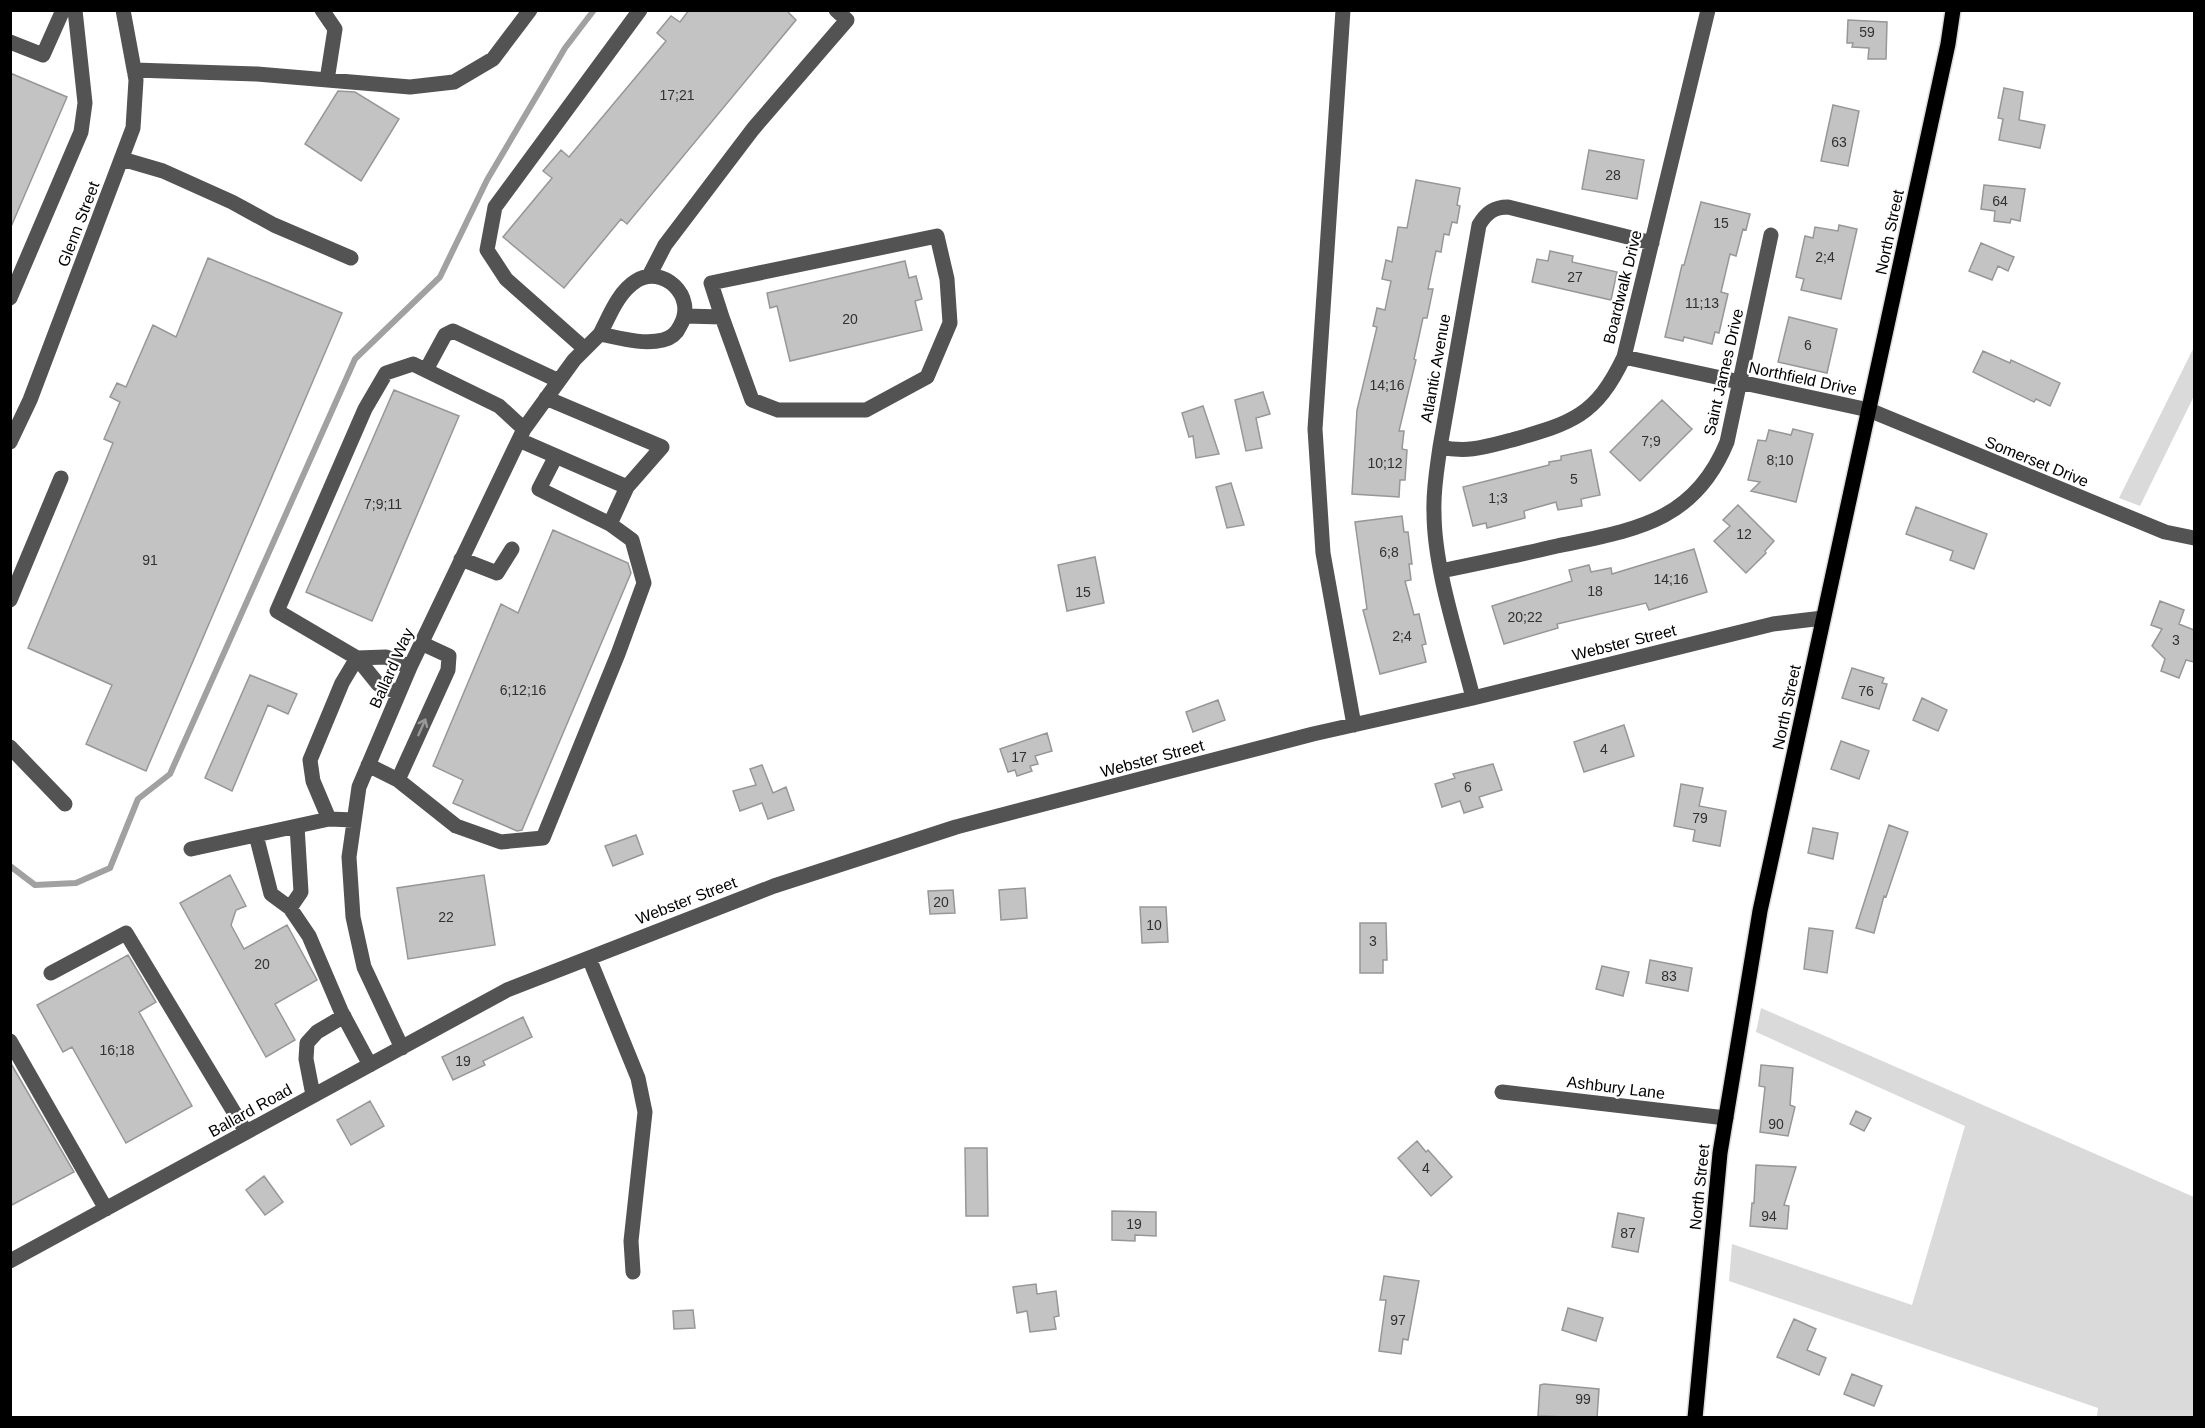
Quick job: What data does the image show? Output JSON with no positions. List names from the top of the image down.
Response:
{
  "streets": {
    "main road": ["North Street"],
    "street": [
      "Glenn Street",
      "Boardwalk Drive",
      "Atlantic Avenue",
      "Saint James Drive",
      "Northfield Drive",
      "Somerset Drive",
      "Webster Street",
      "Ballard Way",
      "Ashbury Lane",
      "Ballard Road"
    ]
  },
  "crossings": [
    ["North Street", "Northfield Drive"],
    ["North Street", "Somerset Drive"],
    ["North Street", "Webster Street"],
    ["North Street", "Ashbury Lane"],
    ["Boardwalk Drive", "Atlantic Avenue"],
    ["Boardwalk Drive", "Northfield Drive"],
    ["Atlantic Avenue", "Saint James Drive"],
    ["Atlantic Avenue", "Webster Street"],
    ["Saint James Drive", "Northfield Drive"],
    ["Northfield Drive", "Somerset Drive"],
    ["Webster Street", "Ballard Road"],
    ["Ballard Way", "Ballard Road"]
  ],
  "house_numbers": [
    "59",
    "17;21",
    "63",
    "28",
    "64",
    "15",
    "2;4",
    "27",
    "11;13",
    "20",
    "6",
    "14;16",
    "7;9",
    "8;10",
    "10;12",
    "5",
    "1;3",
    "7;9;11",
    "12",
    "6;8",
    "91",
    "14;16",
    "18",
    "15",
    "20;22",
    "2;4",
    "3",
    "6;12;16",
    "76",
    "4",
    "17",
    "6",
    "79",
    "20",
    "22",
    "10",
    "3",
    "20",
    "83",
    "16;18",
    "19",
    "90",
    "4",
    "94",
    "19",
    "87",
    "97",
    "99"
  ]
}
